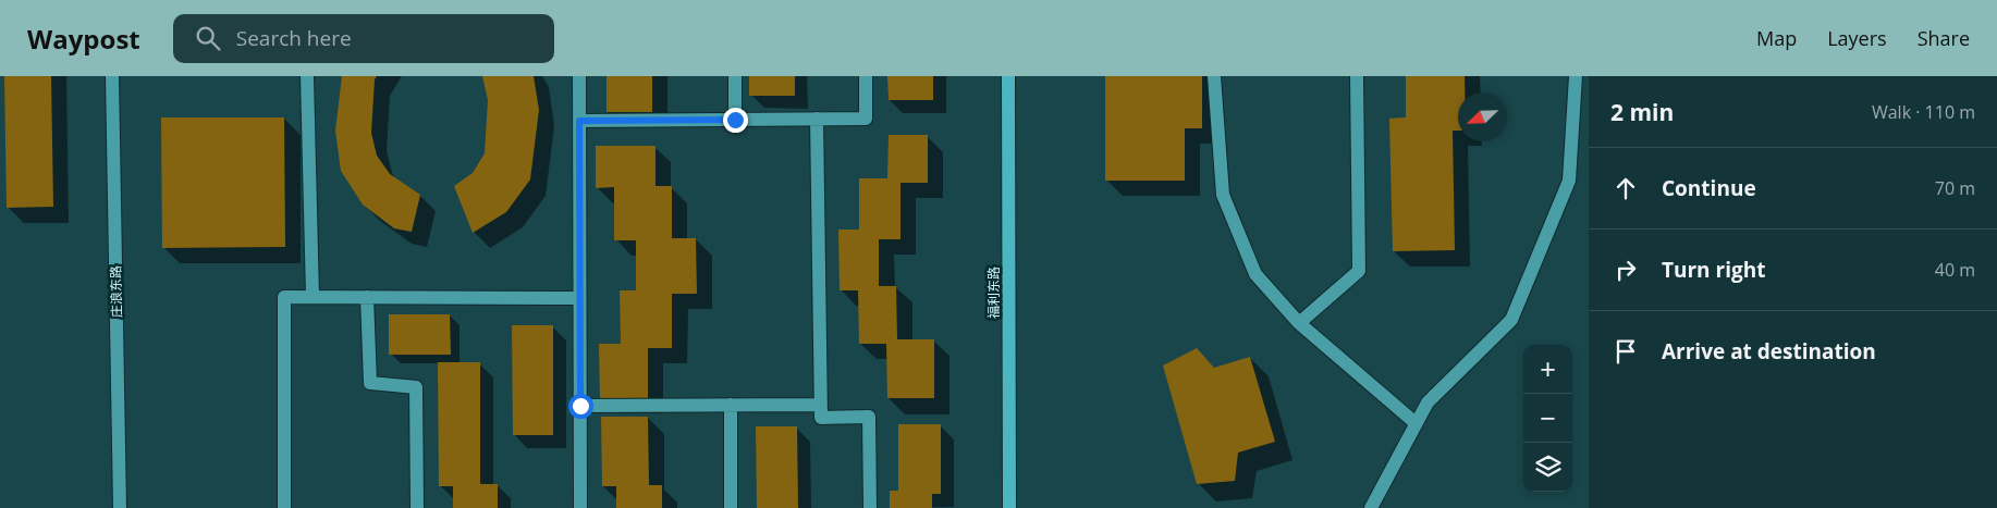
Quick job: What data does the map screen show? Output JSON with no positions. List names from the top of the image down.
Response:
{
  "streets": {
    "main road": ["福利东路"],
    "street": ["庄浪东路"]
  },
  "north": "bottom left",
  "page": {
    "header": "Waypost",
    "search": "Search here",
    "nav": ["Map", "Layers", "Share"],
    "heading": ["2 min", "Walk · 110 m"],
    "list": [
      ["Continue", "70 m"],
      ["Turn right", "40 m"],
      "Arrive at destination"
    ],
    "map_buttons": ["+", "−"]
  }
}
